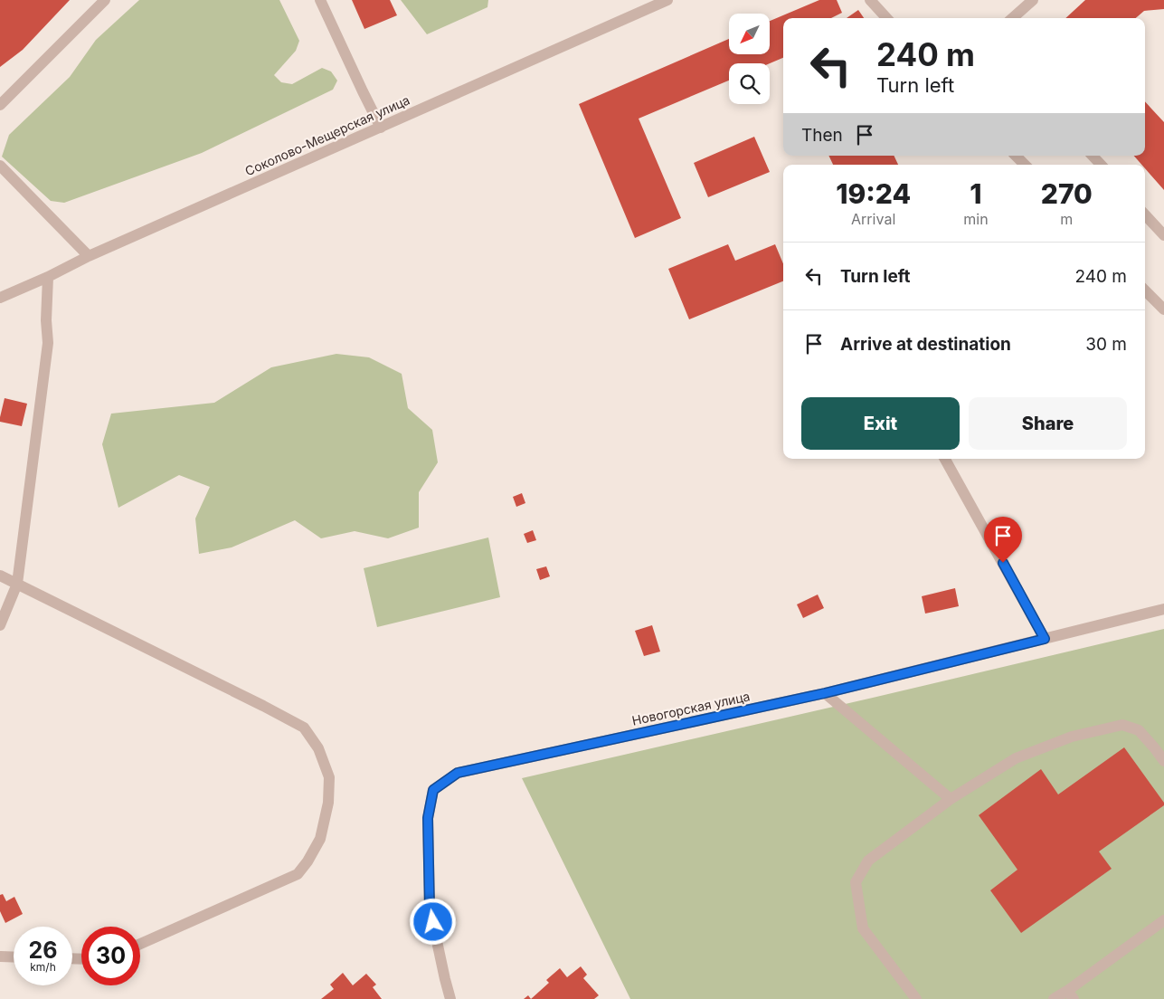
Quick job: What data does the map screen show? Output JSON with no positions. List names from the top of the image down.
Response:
{
  "streets": {
    "street": ["Соколово-Мещерская улица", "Новогорская улица"]
  },
  "north": "bottom left",
  "page": {
    "turn": ["240 m", "Turn left"],
    "then": "Then",
    "eta": [
      "19:24",
      "Arrival",
      "1",
      "min",
      "270",
      "m"
    ],
    "list": [
      {
        "name": "Turn left",
        "value": "240 m"
      },
      {
        "name": "Arrive at destination",
        "value": "30 m"
      }
    ],
    "buttons": ["Exit", "Share"],
    "speed": "26 km/h",
    "limit": "30"
  }
}
